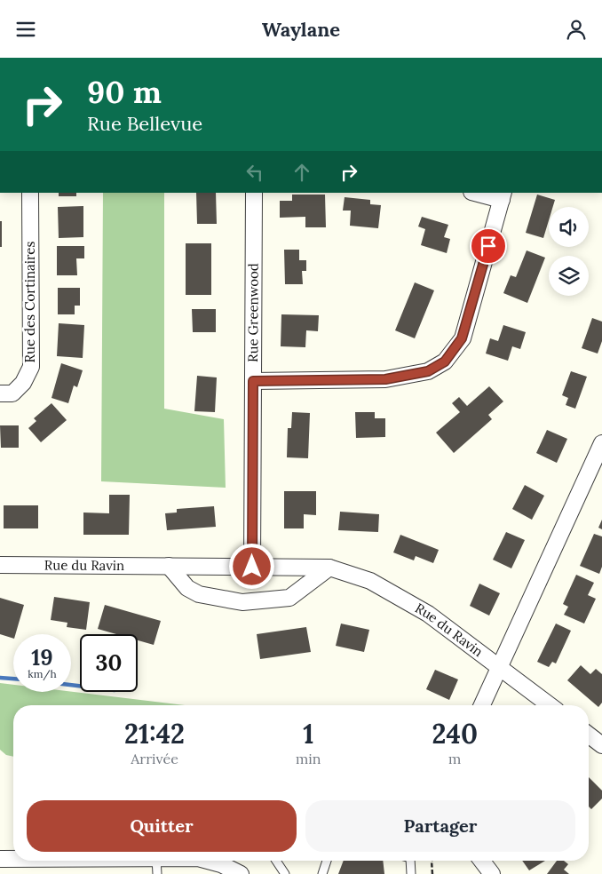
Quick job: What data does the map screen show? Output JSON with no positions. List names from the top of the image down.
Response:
{
  "streets": {
    "street": ["Rue des Cortinaires", "Rue Greenwood", "Rue du Ravin"]
  },
  "crossings": [
    ["Rue Greenwood", "Rue du Ravin"]
  ],
  "page": {
    "header": "Waylane",
    "turn": ["90 m", "Rue Bellevue"],
    "speed": "19 km/h",
    "limit": "30",
    "eta": [
      "21:42",
      "Arrivée",
      "1",
      "min",
      "240",
      "m"
    ],
    "buttons": ["Quitter", "Partager"]
  }
}
